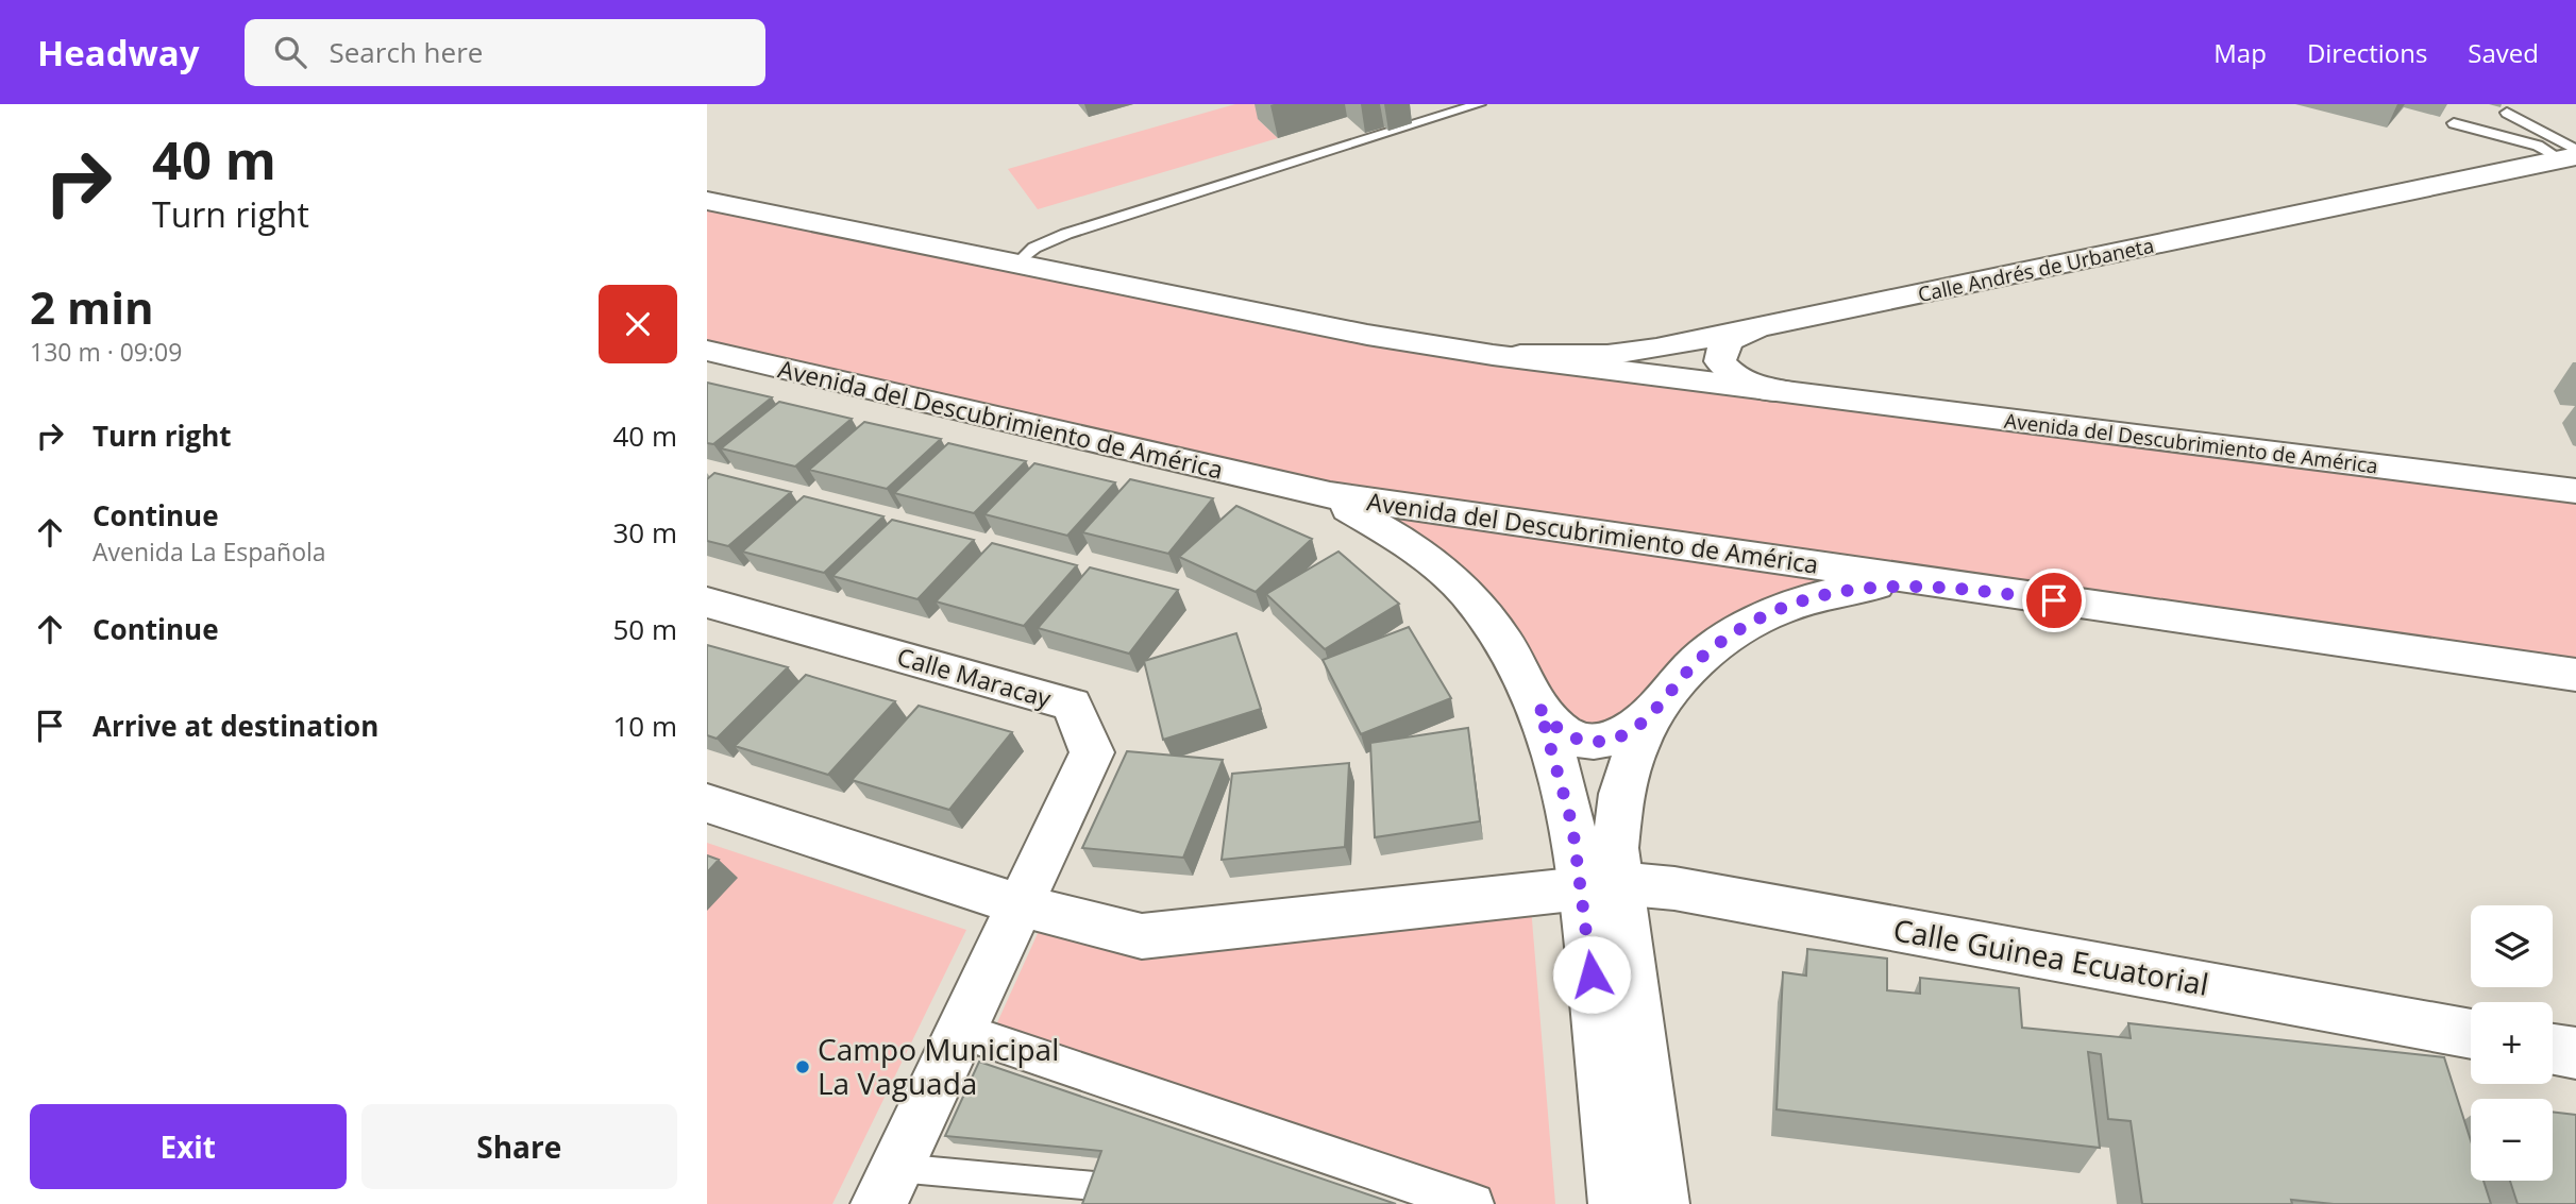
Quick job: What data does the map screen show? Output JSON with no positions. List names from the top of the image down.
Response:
{
  "streets": {
    "street": [
      "Calle Andrés de Urbaneta",
      "Avenida del Descubrimiento de América",
      "Calle Maracay",
      "Calle Guinea Ecuatorial"
    ]
  },
  "crossings": [
    ["Calle Andrés de Urbaneta", "Avenida del Descubrimiento de América"]
  ],
  "places": ["Campo Municipal La Vaguada"],
  "page": {
    "header": "Headway",
    "search": "Search here",
    "nav": ["Map", "Directions", "Saved"],
    "turn": ["40 m", "Turn right"],
    "heading": ["2 min", "130 m · 09:09"],
    "list": [
      {
        "name": "Turn right",
        "value": "40 m"
      },
      {
        "name": "Continue",
        "note": "Avenida La Española",
        "value": "30 m"
      },
      {
        "name": "Continue",
        "value": "50 m"
      },
      {
        "name": "Arrive at destination",
        "value": "10 m"
      }
    ],
    "map_buttons": ["+", "−"],
    "buttons": ["Exit", "Share"]
  }
}
